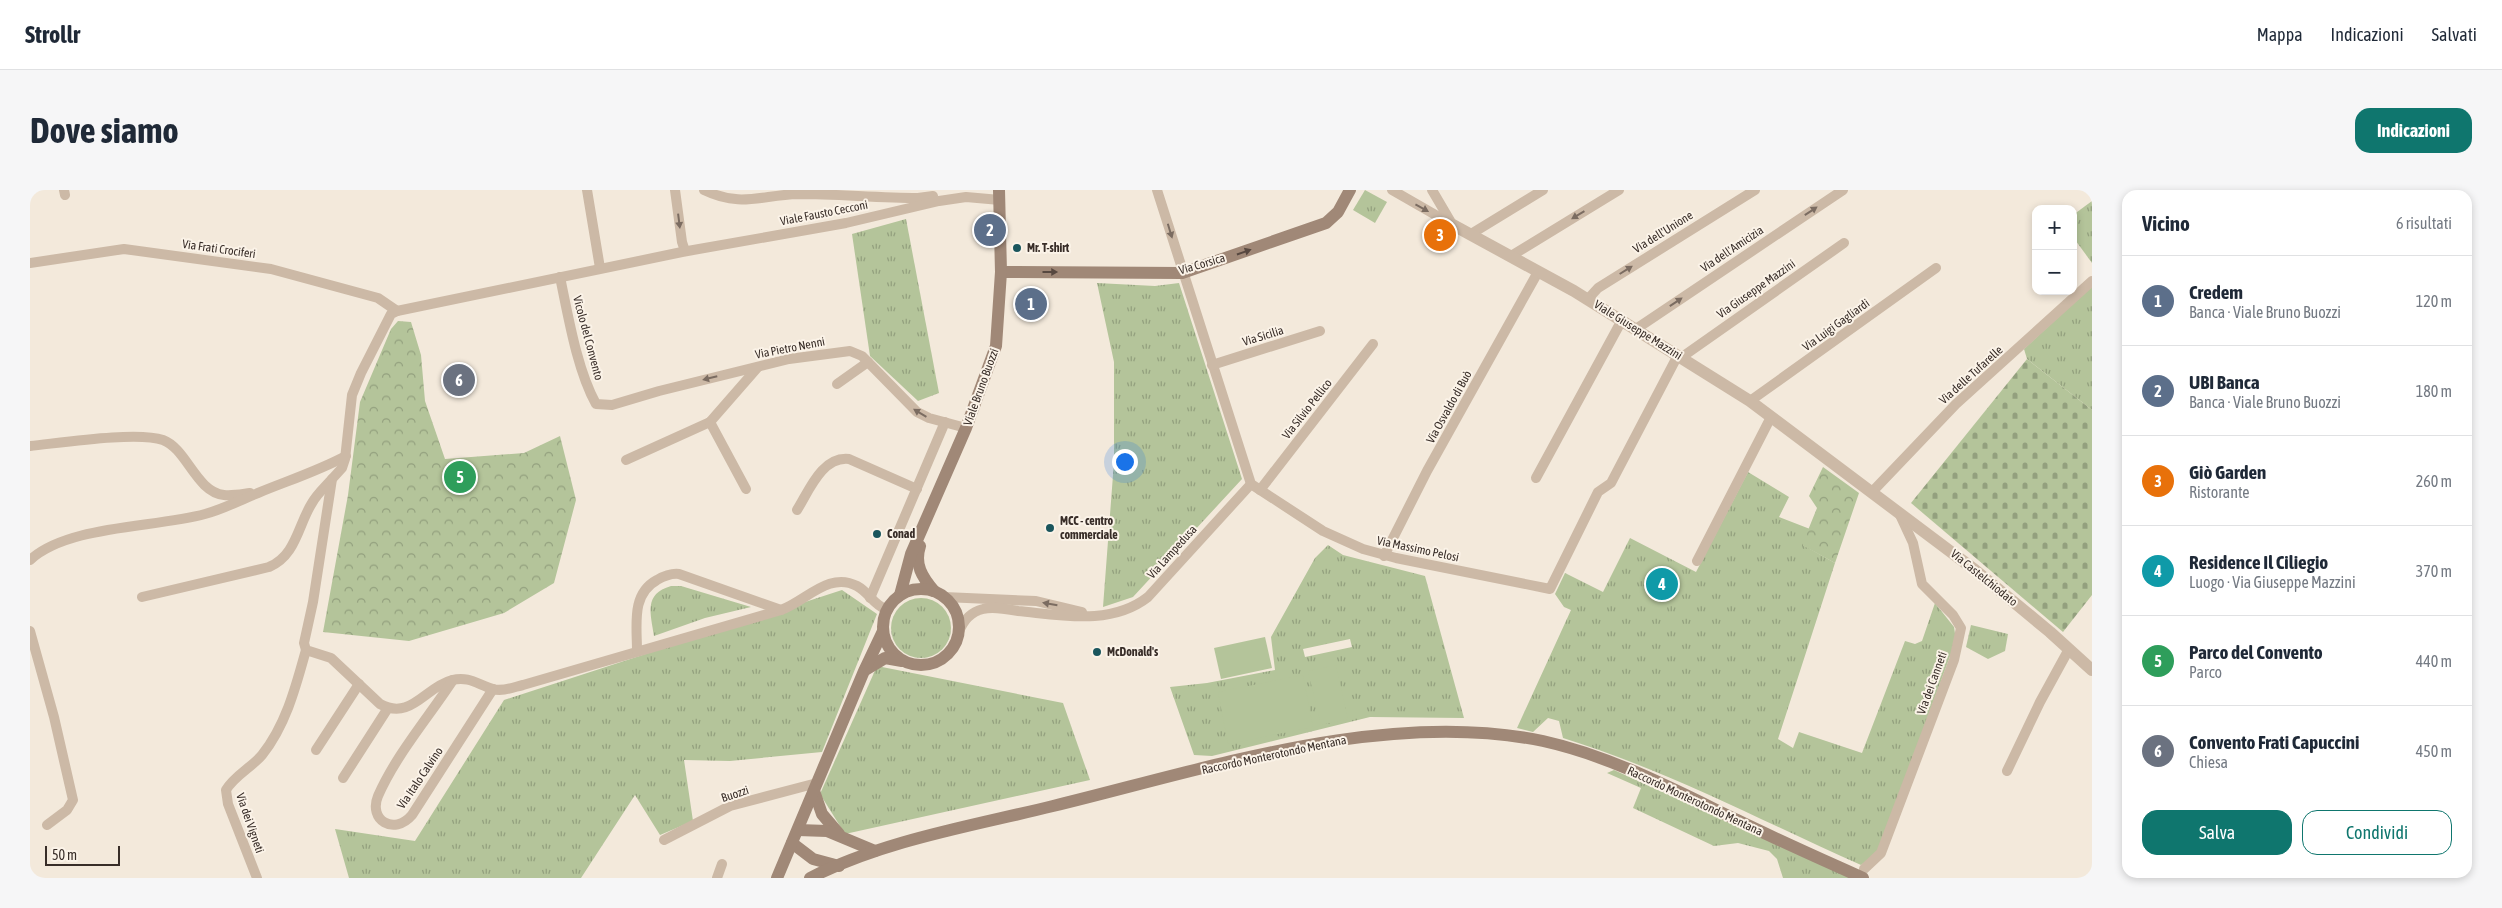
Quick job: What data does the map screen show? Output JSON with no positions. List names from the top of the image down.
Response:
{
  "streets": {
    "main road": ["Via Corsica", "Viale Bruno Buozzi", "Raccordo Monterotondo Mentana"],
    "street": [
      "Viale Fausto Cecconi",
      "Via dell'Unione",
      "Via Frati Crociferi",
      "Via dell'Amicizia",
      "Via Giuseppe Mazzini",
      "Via Luigi Gagliardi",
      "Viale Giuseppe Mazzini",
      "Via Sicilia",
      "Vicolo del Convento",
      "Via Pietro Nenni",
      "Via delle Tufarelle",
      "Via Osvaldo di Buò",
      "Via Silvio Pellico",
      "Via Massimo Pelosi",
      "Via Lampedusa",
      "Via Castelchiodato",
      "Via dei Canneti",
      "Via Italo Calvino",
      "Buozzi",
      "Via dei Vigneti"
    ]
  },
  "crossings": [
    ["Viale Fausto Cecconi", "Via Frati Crociferi"],
    ["Viale Fausto Cecconi", "Vicolo del Convento"],
    ["Viale Fausto Cecconi", "Viale Bruno Buozzi"],
    ["Via dell'Unione", "Viale Giuseppe Mazzini"],
    ["Via dell'Amicizia", "Viale Giuseppe Mazzini"],
    ["Via Corsica", "Viale Bruno Buozzi"],
    ["Via Giuseppe Mazzini", "Viale Giuseppe Mazzini"],
    ["Via Giuseppe Mazzini", "Via Massimo Pelosi"],
    ["Via Luigi Gagliardi", "Viale Giuseppe Mazzini"],
    ["Viale Giuseppe Mazzini", "Via delle Tufarelle"],
    ["Viale Giuseppe Mazzini", "Via Osvaldo di Buò"],
    ["Viale Giuseppe Mazzini", "Via Massimo Pelosi"],
    ["Viale Giuseppe Mazzini", "Via Castelchiodato"],
    ["Vicolo del Convento", "Via Pietro Nenni"],
    ["Via Pietro Nenni", "Viale Bruno Buozzi"],
    ["Via delle Tufarelle", "Via Castelchiodato"],
    ["Viale Bruno Buozzi", "Via Lampedusa"],
    ["Via Osvaldo di Buò", "Via Massimo Pelosi"],
    ["Via Silvio Pellico", "Via Massimo Pelosi"],
    ["Via Silvio Pellico", "Via Lampedusa"],
    ["Via Massimo Pelosi", "Via Lampedusa"],
    ["Via Castelchiodato", "Via dei Canneti"],
    ["Via dei Canneti", "Raccordo Monterotondo Mentana"]
  ],
  "one_way": ["Via dell'Amicizia", "Via Corsica", "Via Pietro Nenni"],
  "places": [
    "Mr. T-shirt",
    "MCC - centro commerciale",
    "Conad",
    "McDonald's"
  ],
  "scale_bar": "50 m",
  "page": {
    "header": "Strollr",
    "nav": ["Mappa", "Indicazioni", "Salvati"],
    "buttons": [
      "Indicazioni",
      ["Salva", "Condividi"]
    ],
    "title": "Dove siamo",
    "heading": ["Vicino", "6 risultati"],
    "map_buttons": ["+", "−"],
    "pins": [
      "2",
      "3",
      "1",
      "6",
      "5",
      "4"
    ],
    "list": [
      {
        "mark": "1",
        "name": "Credem",
        "note": "Banca · Viale Bruno Buozzi",
        "value": "120 m"
      },
      {
        "mark": "2",
        "name": "UBI Banca",
        "note": "Banca · Viale Bruno Buozzi",
        "value": "180 m"
      },
      {
        "mark": "3",
        "name": "Giò Garden",
        "note": "Ristorante",
        "value": "260 m"
      },
      {
        "mark": "4",
        "name": "Residence Il Ciliegio",
        "note": "Luogo · Via Giuseppe Mazzini",
        "value": "370 m"
      },
      {
        "mark": "5",
        "name": "Parco del Convento",
        "note": "Parco",
        "value": "440 m"
      },
      {
        "mark": "6",
        "name": "Convento Frati Capuccini",
        "note": "Chiesa",
        "value": "450 m"
      }
    ],
    "scale": "50 m"
  }
}
